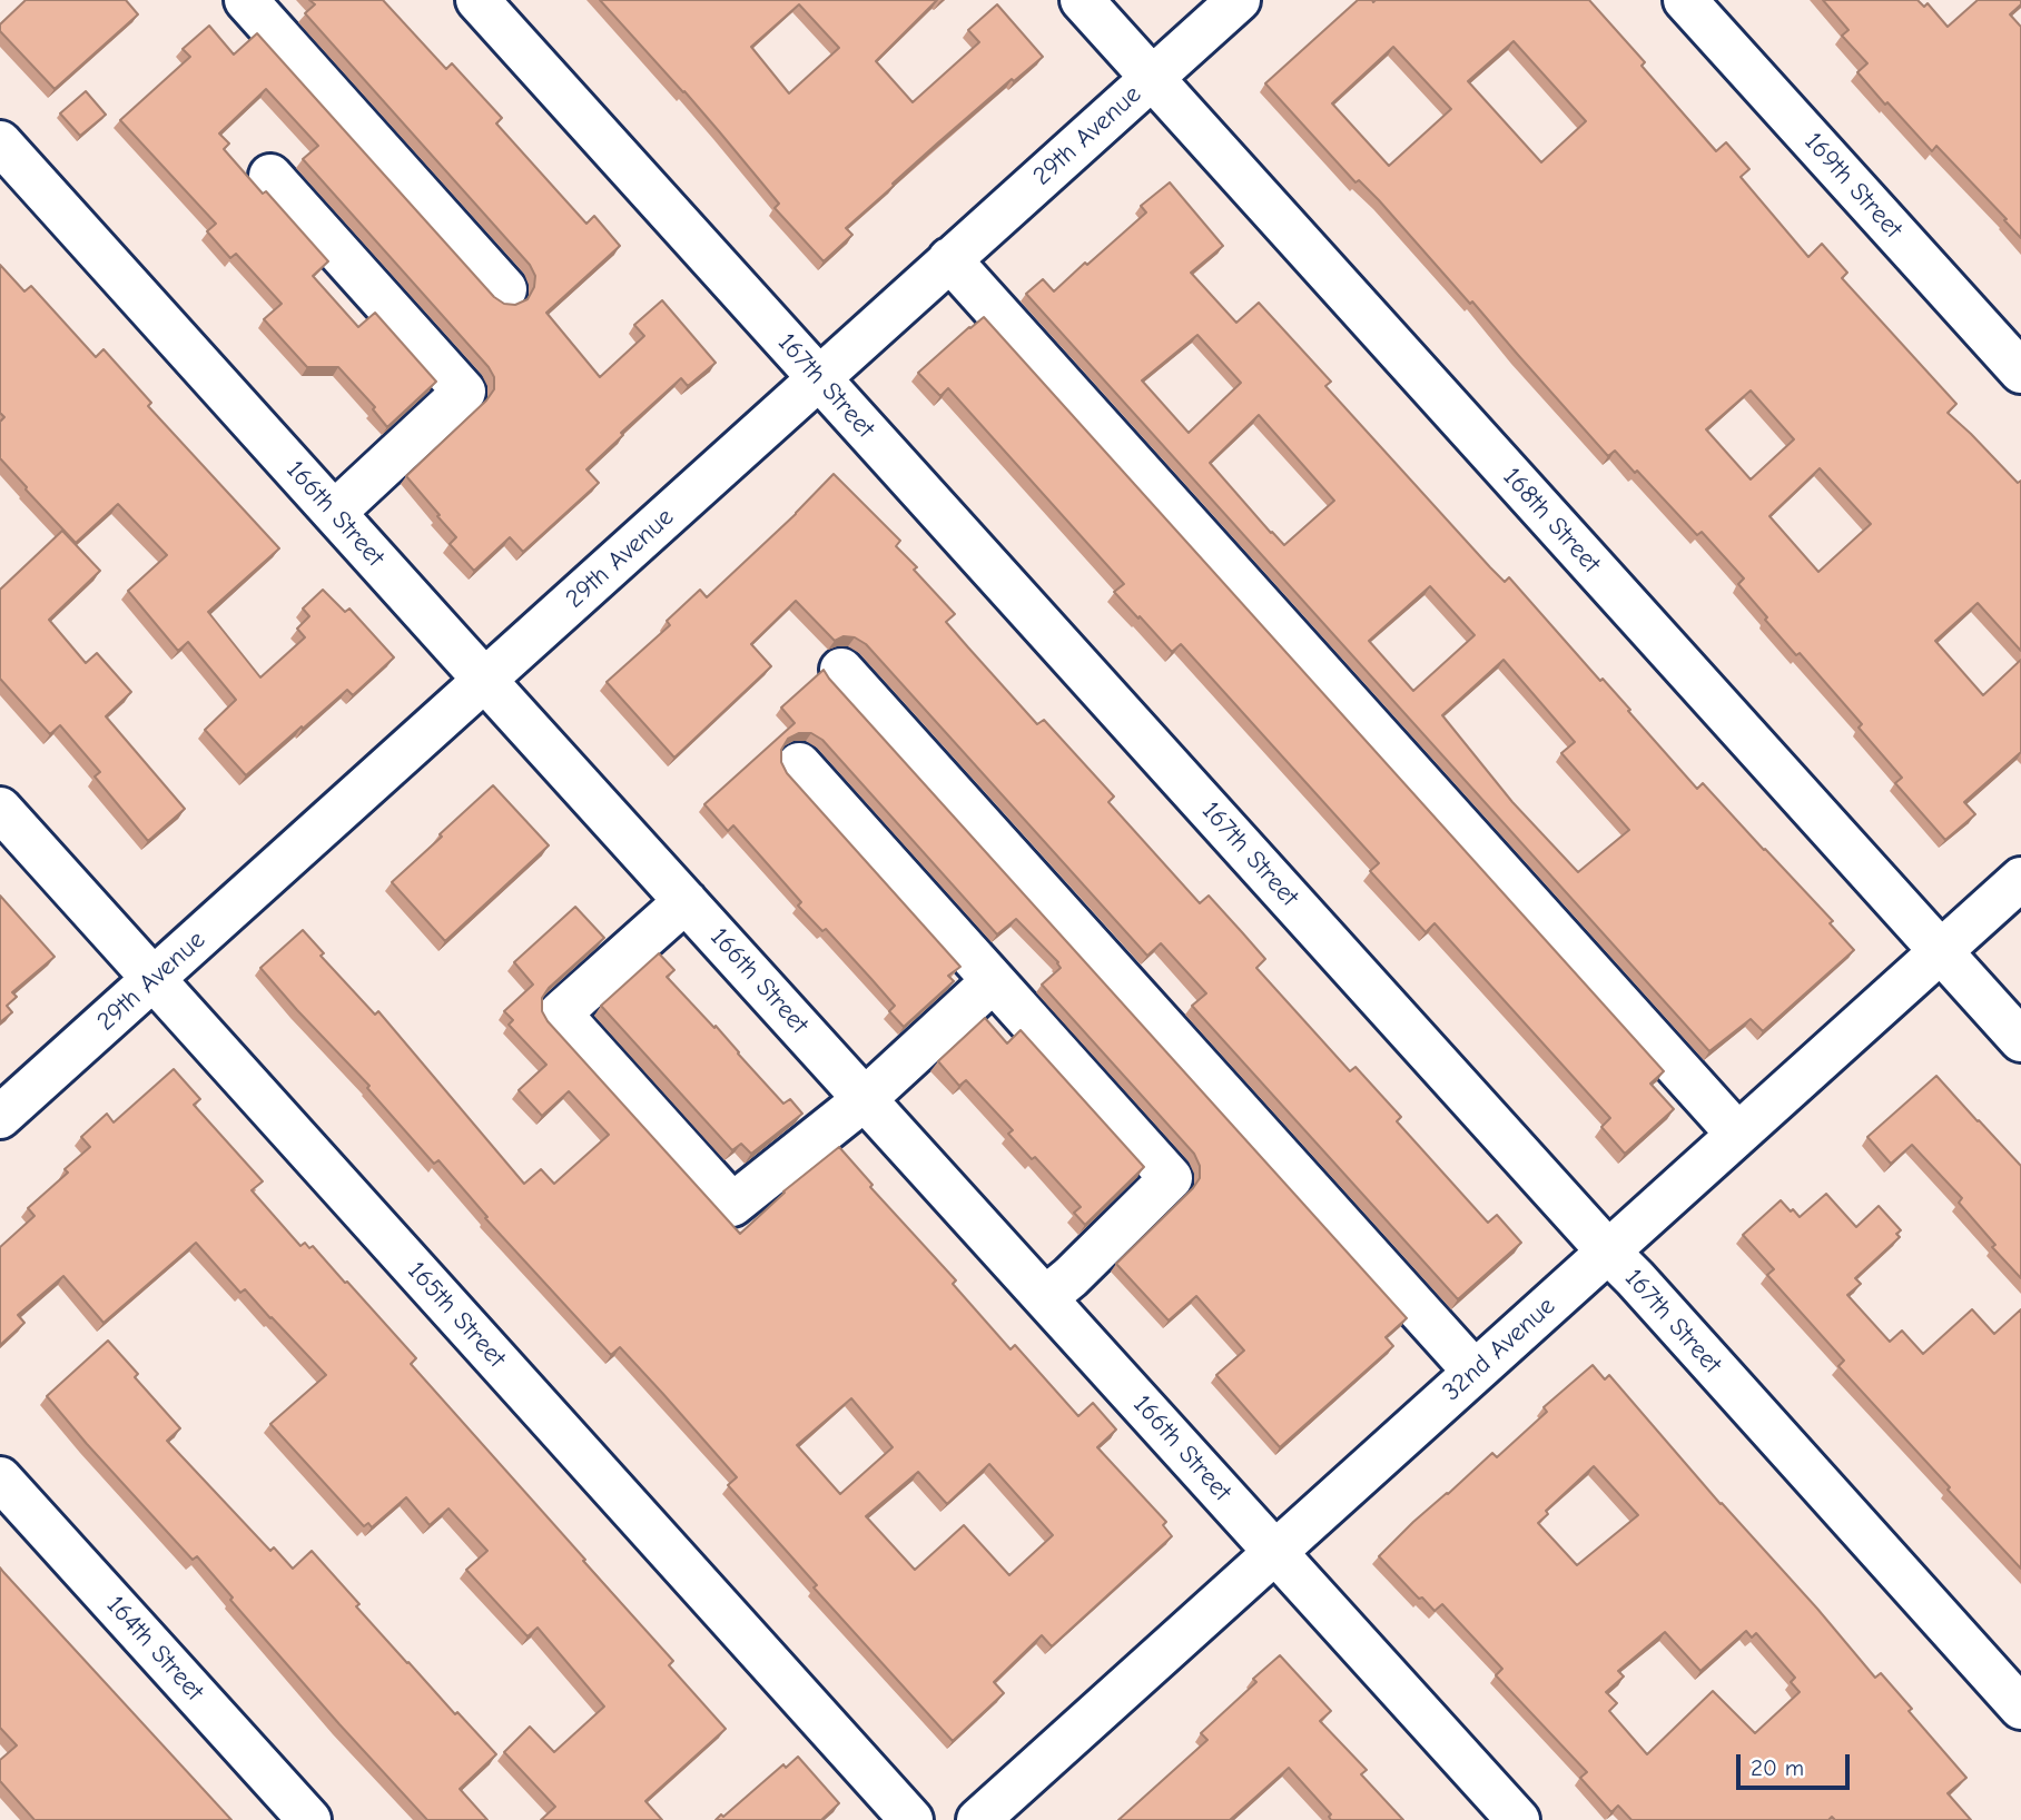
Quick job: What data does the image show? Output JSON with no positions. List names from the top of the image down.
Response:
{
  "streets": {
    "street": [
      "29th Avenue",
      "169th Street",
      "167th Street",
      "166th Street",
      "168th Street",
      "165th Street",
      "32nd Avenue",
      "164th Street"
    ]
  },
  "crossings": [
    ["29th Avenue", "167th Street"],
    ["29th Avenue", "166th Street"],
    ["29th Avenue", "168th Street"],
    ["29th Avenue", "165th Street"],
    ["167th Street", "32nd Avenue"],
    ["166th Street", "32nd Avenue"],
    ["168th Street", "32nd Avenue"]
  ],
  "scale_bar": "20 m"
}
